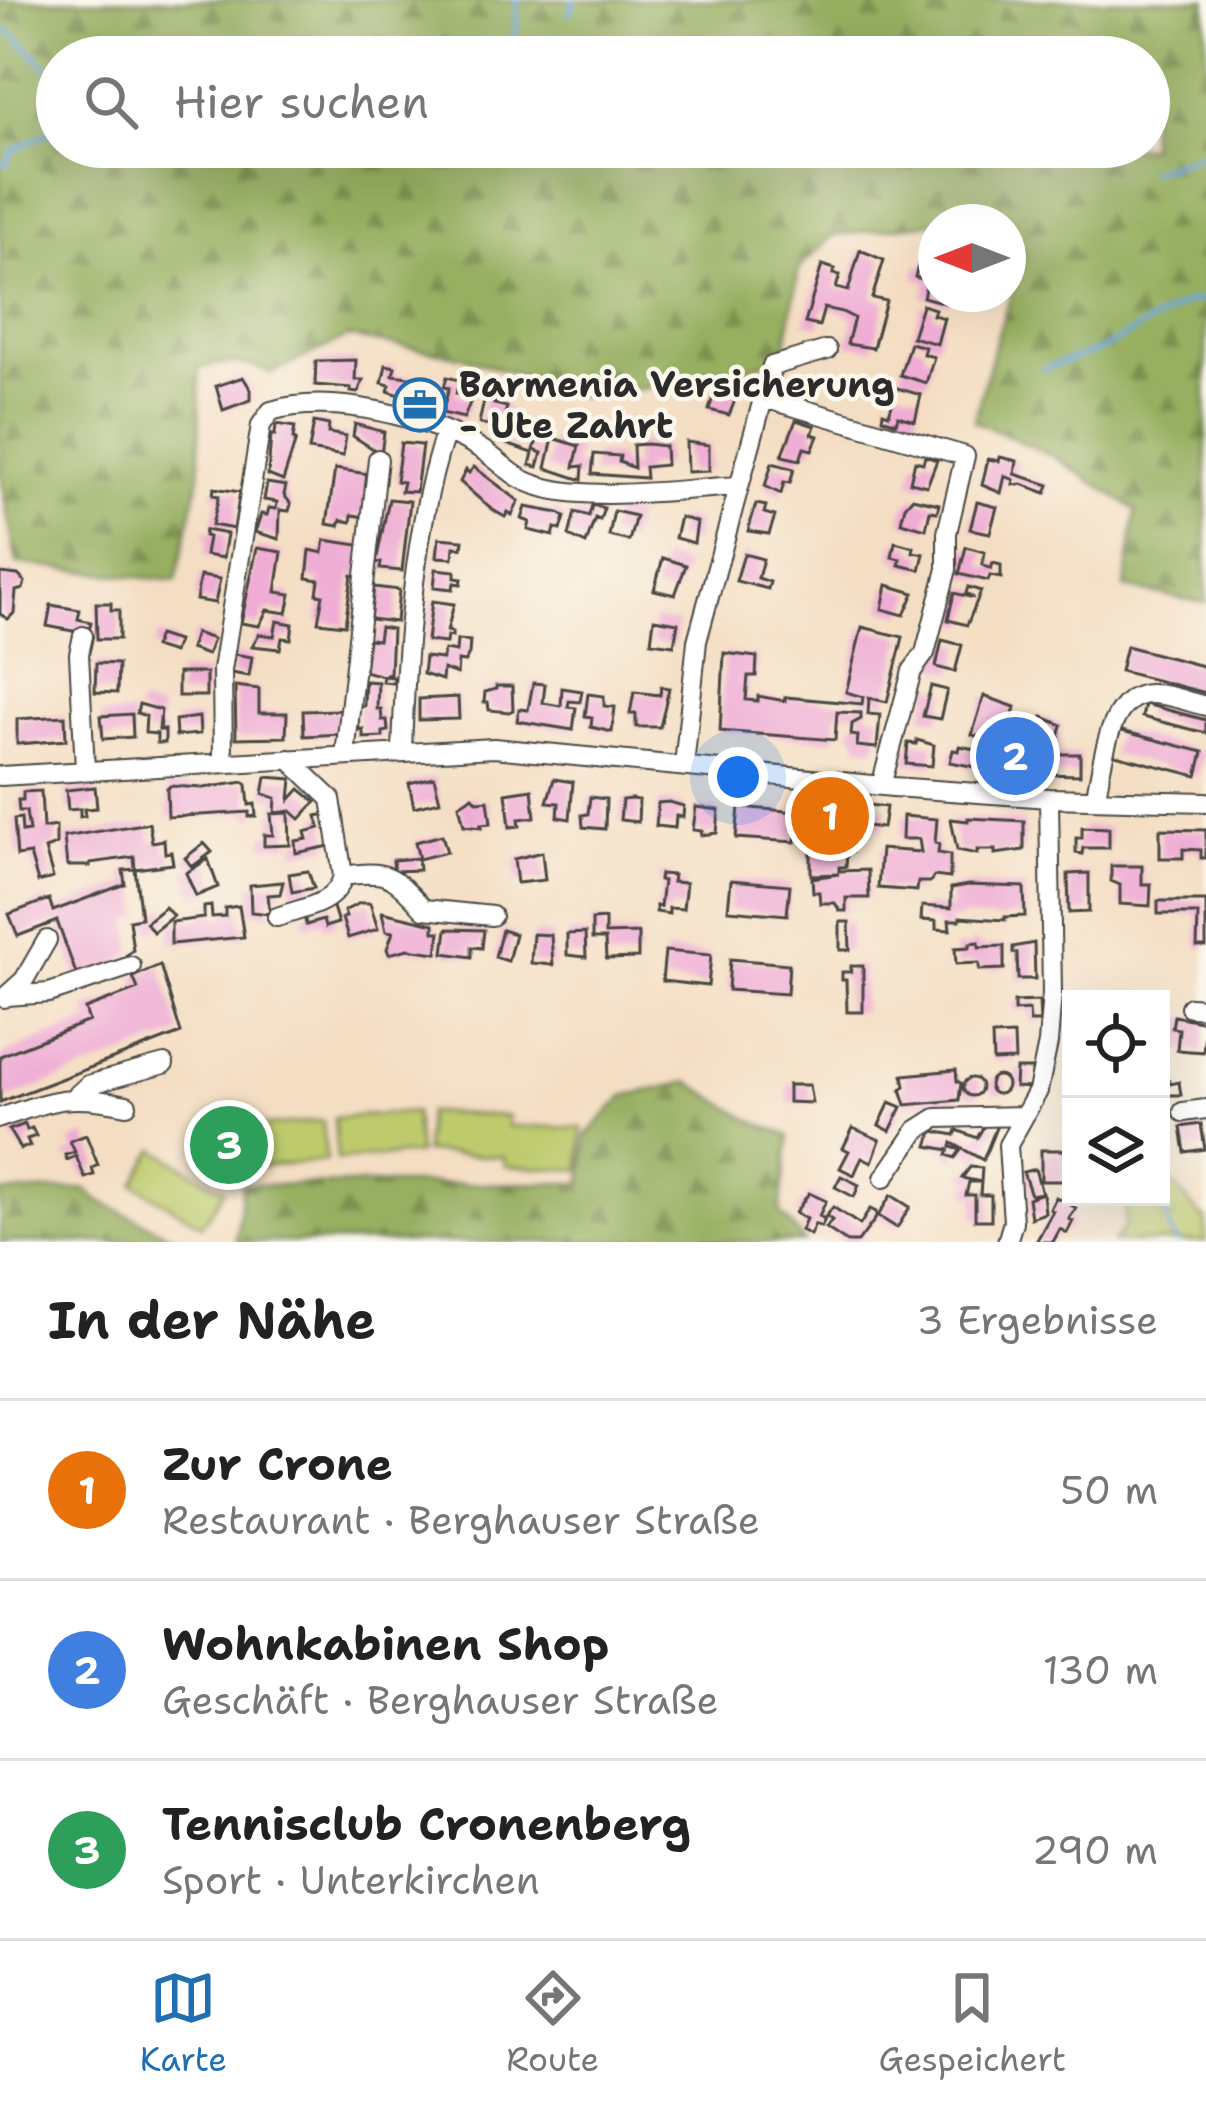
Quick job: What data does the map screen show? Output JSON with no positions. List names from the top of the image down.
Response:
{
  "places": {
    "office": ["Barmenia Versicherung - Ute Zahrt"]
  },
  "north": "left",
  "page": {
    "search": "Hier suchen",
    "pins": ["2", "1", "3"],
    "heading": ["In der Nähe", "3 Ergebnisse"],
    "list": [
      {
        "mark": "1",
        "name": "Zur Crone",
        "note": "Restaurant · Berghauser Straße",
        "value": "50 m"
      },
      {
        "mark": "2",
        "name": "Wohnkabinen Shop",
        "note": "Geschäft · Berghauser Straße",
        "value": "130 m"
      },
      {
        "mark": "3",
        "name": "Tennisclub Cronenberg",
        "note": "Sport · Unterkirchen",
        "value": "290 m"
      }
    ],
    "nav": ["Karte", "Route", "Gespeichert"]
  }
}
